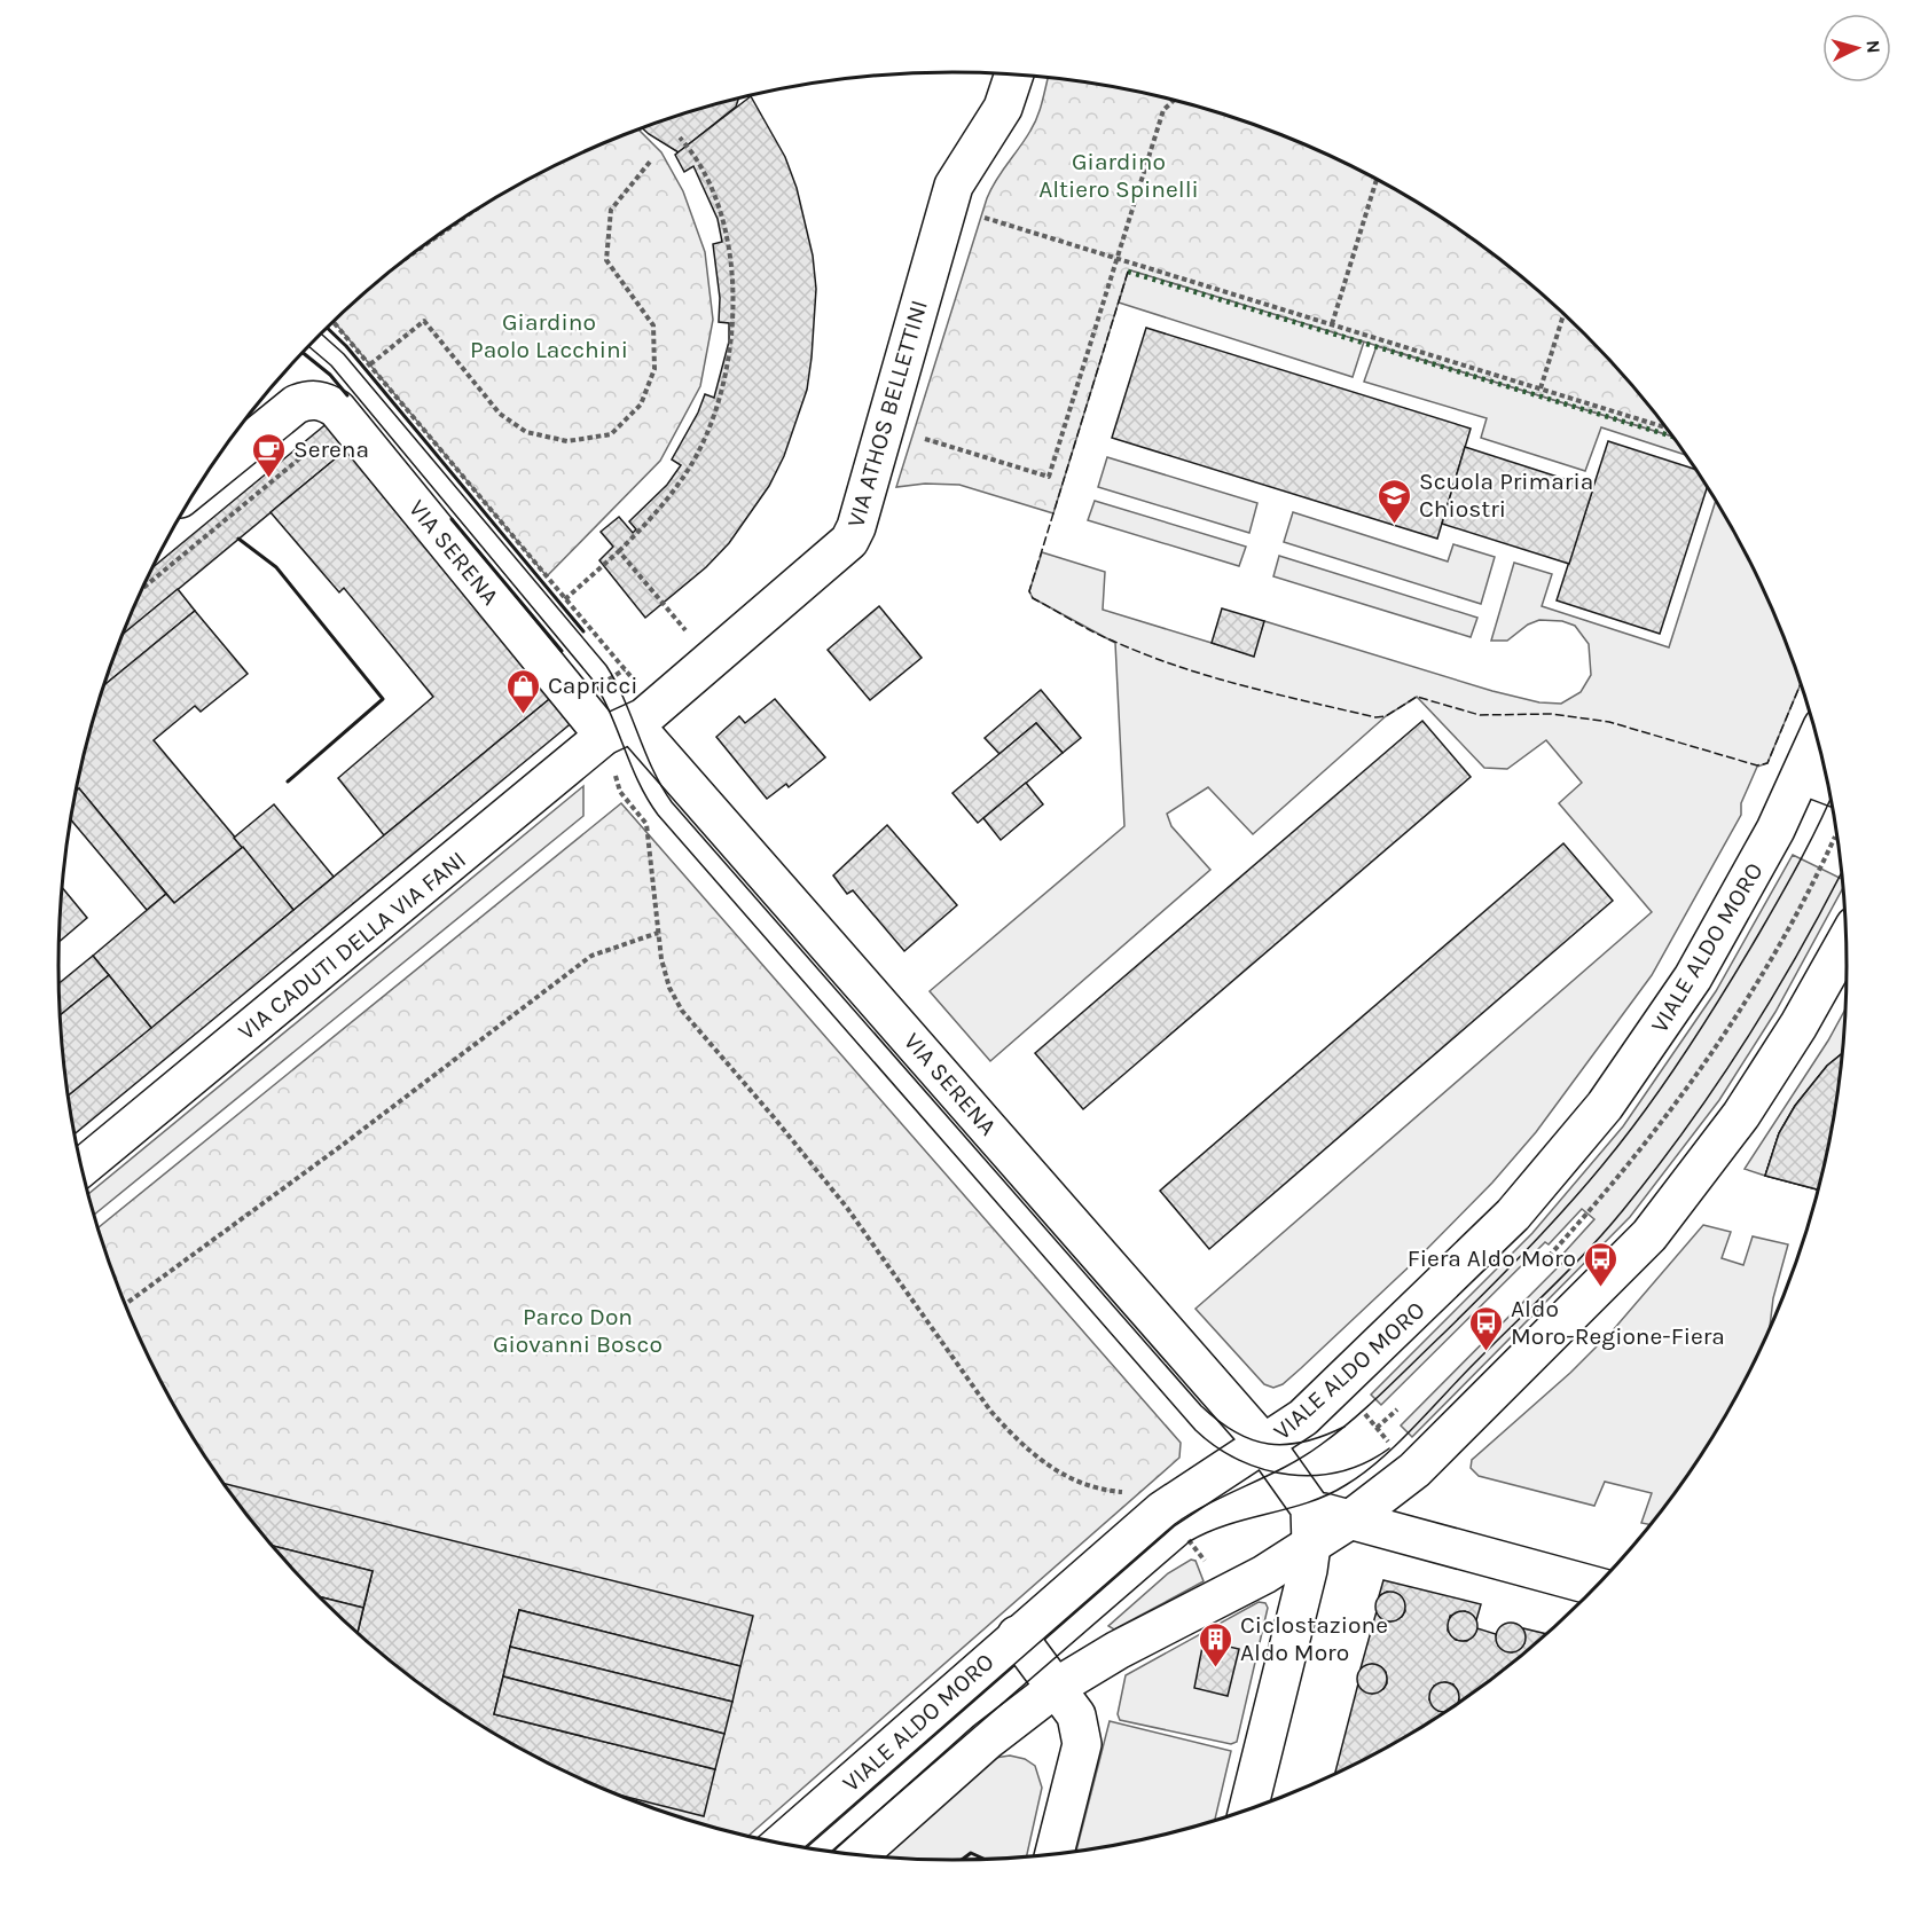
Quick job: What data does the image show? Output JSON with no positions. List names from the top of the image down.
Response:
{
  "streets": {
    "street": [
      "VIA ATHOS BELLETTINI",
      "VIA SERENA",
      "VIA CADUTI DELLA VIA FANI",
      "VIALE ALDO MORO"
    ]
  },
  "crossings": [
    ["VIA ATHOS BELLETTINI", "VIA SERENA"],
    ["VIA ATHOS BELLETTINI", "VIA CADUTI DELLA VIA FANI"],
    ["VIA SERENA", "VIA CADUTI DELLA VIA FANI"],
    ["VIA SERENA", "VIALE ALDO MORO"]
  ],
  "parks": ["Giardino Altiero Spinelli", "Giardino Paolo Lacchini", "Parco Don Giovanni Bosco"],
  "places": {
    "cafe": ["Serena"],
    "school or university": ["Scuola Primaria Chiostri"],
    "shop": ["Capricci"],
    "bus stop": ["Fiera Aldo Moro", "Aldo Moro-Regione-Fiera"],
    "building": ["Ciclostazione Aldo Moro"]
  },
  "north": "right"
}
